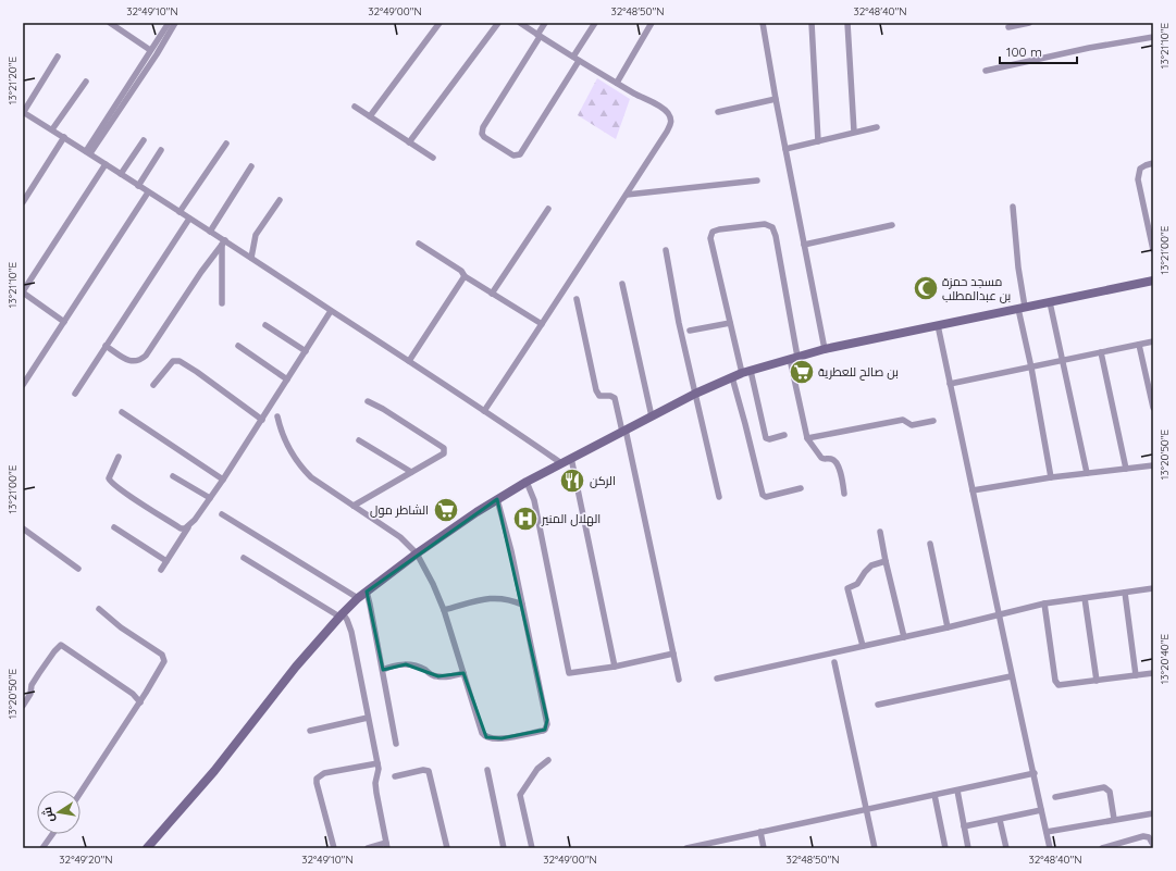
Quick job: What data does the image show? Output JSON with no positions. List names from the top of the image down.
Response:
{
  "places": {
    "mosque": ["مسجد حمزة بن عبدالمطلب"],
    "supermarket": ["بن صالح للعطرية", "الشاطر مول"],
    "restaurant": ["الركن"],
    "hospital": ["الهلال المنير"]
  },
  "scale_bar": "100 m",
  "north": "left",
  "coordinates": [
    "32°49'10\"N",
    "32°49'00\"N",
    "32°48'50\"N",
    "32°48'40\"N",
    "13°21'10\"E",
    "13°21'20\"E",
    "13°21'00\"E",
    "13°20'50\"E",
    "13°20'40\"E",
    "32°49'20\"N"
  ]
}
